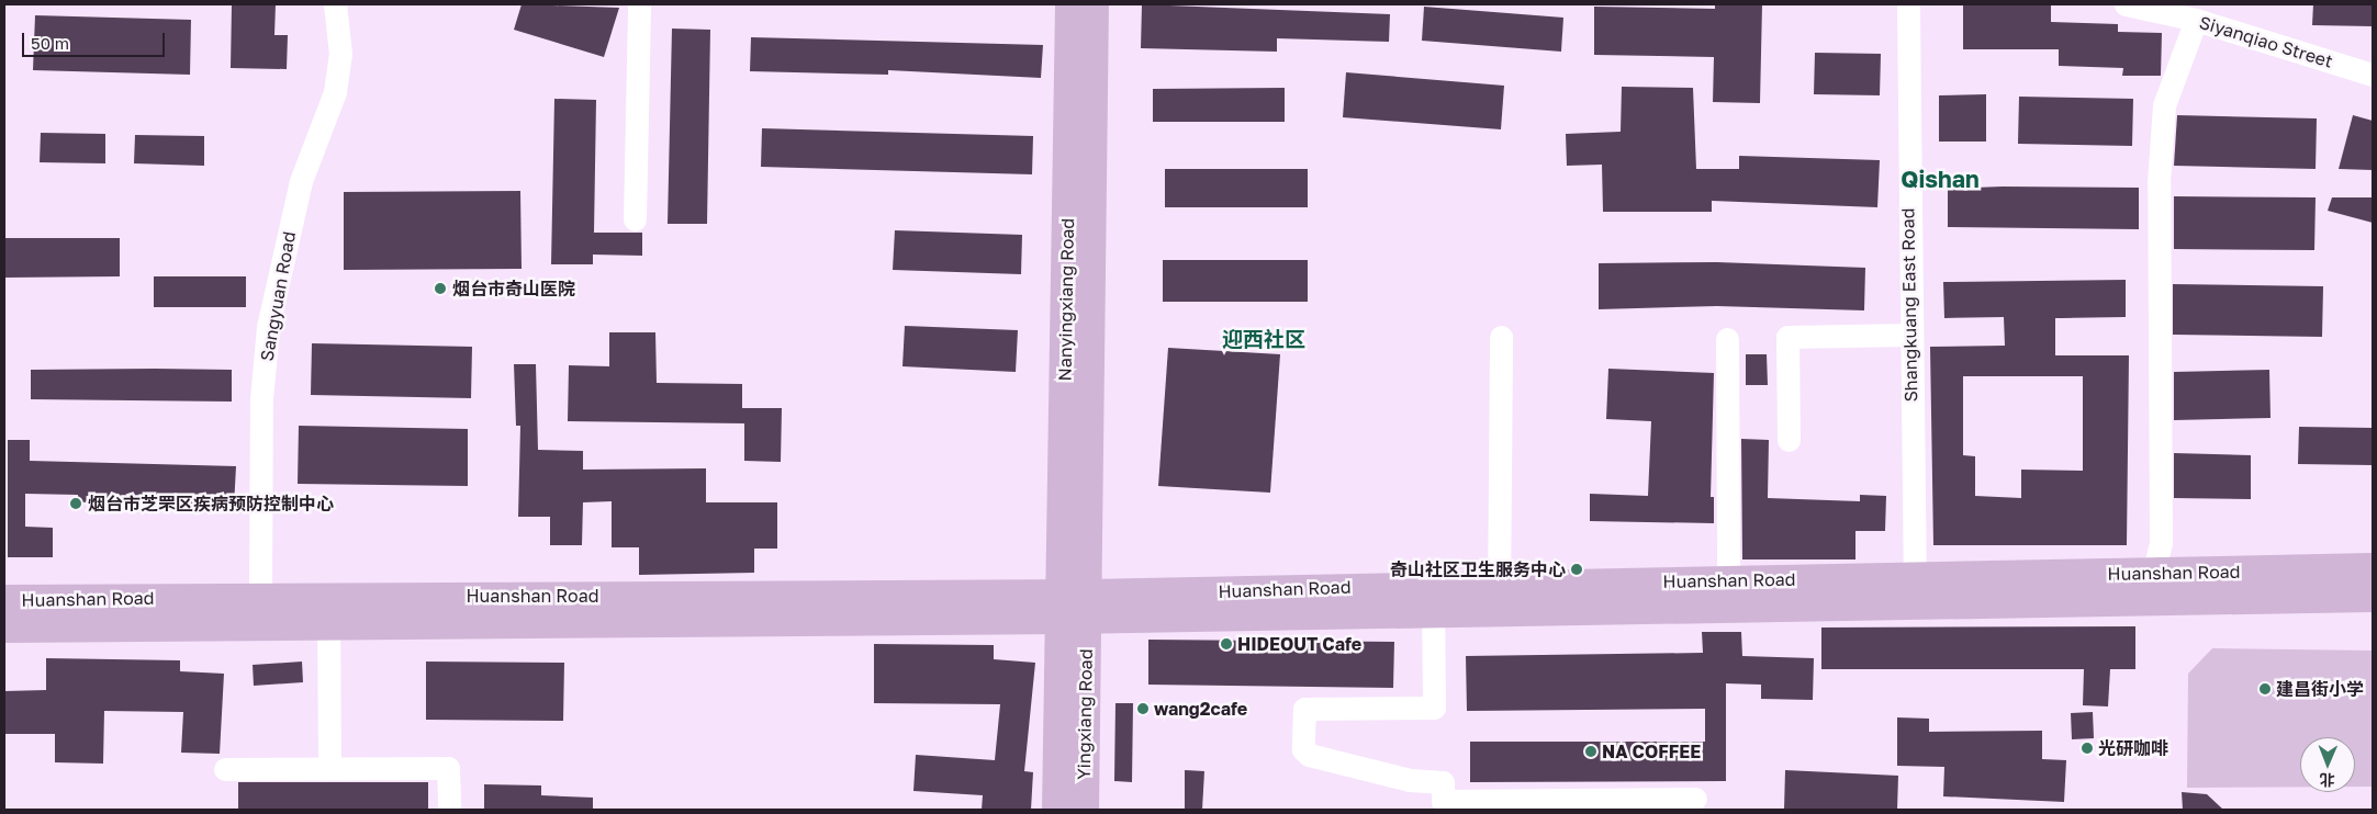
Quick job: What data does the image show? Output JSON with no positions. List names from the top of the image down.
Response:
{
  "streets": {
    "main road": ["Nanyingxiang Road", "Huanshan Road", "Yingxiang Road"],
    "street": ["Siyanqiao Street", "Sangyuan Road", "Shangkuang East Road"]
  },
  "crossings": [
    ["Sangyuan Road", "Huanshan Road"],
    ["Nanyingxiang Road", "Huanshan Road"],
    ["Nanyingxiang Road", "Yingxiang Road"],
    ["Shangkuang East Road", "Huanshan Road"],
    ["Huanshan Road", "Yingxiang Road"]
  ],
  "districts": ["Qishan", "迎西社区"],
  "places": [
    "烟台市奇山医院",
    "烟台市芝罘区疾病预防控制中心",
    "奇山社区卫生服务中心",
    "HIDEOUT Cafe",
    "建昌街小学",
    "wang2cafe",
    "光研咖啡",
    "NA COFFEE"
  ],
  "scale_bar": "50 m",
  "north": "bottom"
}
